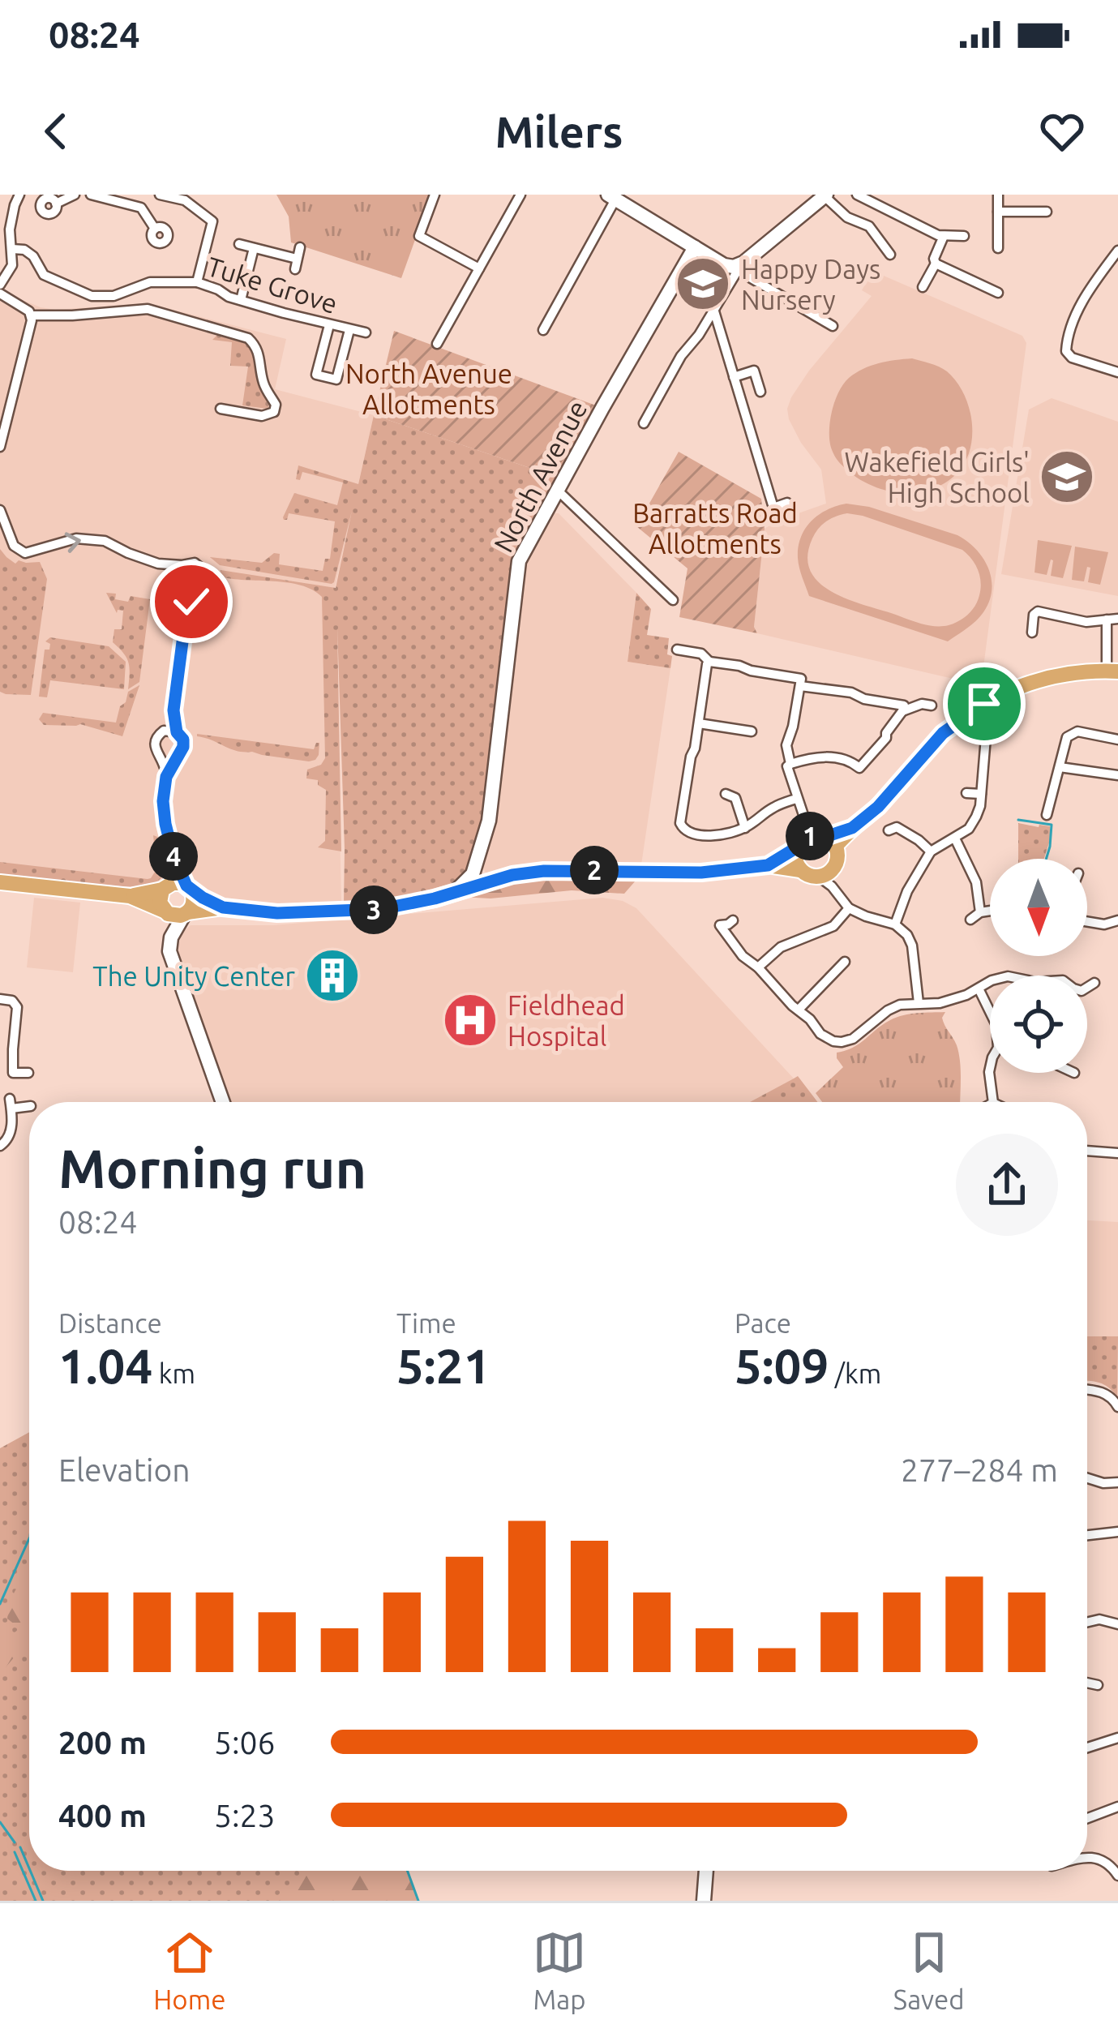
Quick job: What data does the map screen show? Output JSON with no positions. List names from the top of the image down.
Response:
{
  "streets": {
    "street": ["Tuke Grove", "North Avenue"]
  },
  "parks": ["North Avenue Allotments", "Barratts Road Allotments"],
  "places": {
    "school or university": ["Happy Days Nursery", "Wakefield Girls' High School"],
    "building": ["The Unity Center"],
    "hospital": ["Fieldhead Hospital"]
  },
  "north": "bottom",
  "page": {
    "status": "08:24",
    "header": "Milers",
    "pins": [
      "1",
      "4",
      "2",
      "3"
    ],
    "heading": ["Morning run", "08:24"],
    "stats": [
      ["Distance", "1.04 km"],
      ["Time", "5:21"],
      ["Pace", "5:09 /km"]
    ],
    "chart": ["Elevation", "277–284 m"],
    "list": [
      {
        "name": "200 m",
        "note": "5:06"
      },
      {
        "name": "400 m",
        "note": "5:23"
      }
    ],
    "tabs": ["Home", "Map", "Saved"]
  }
}
